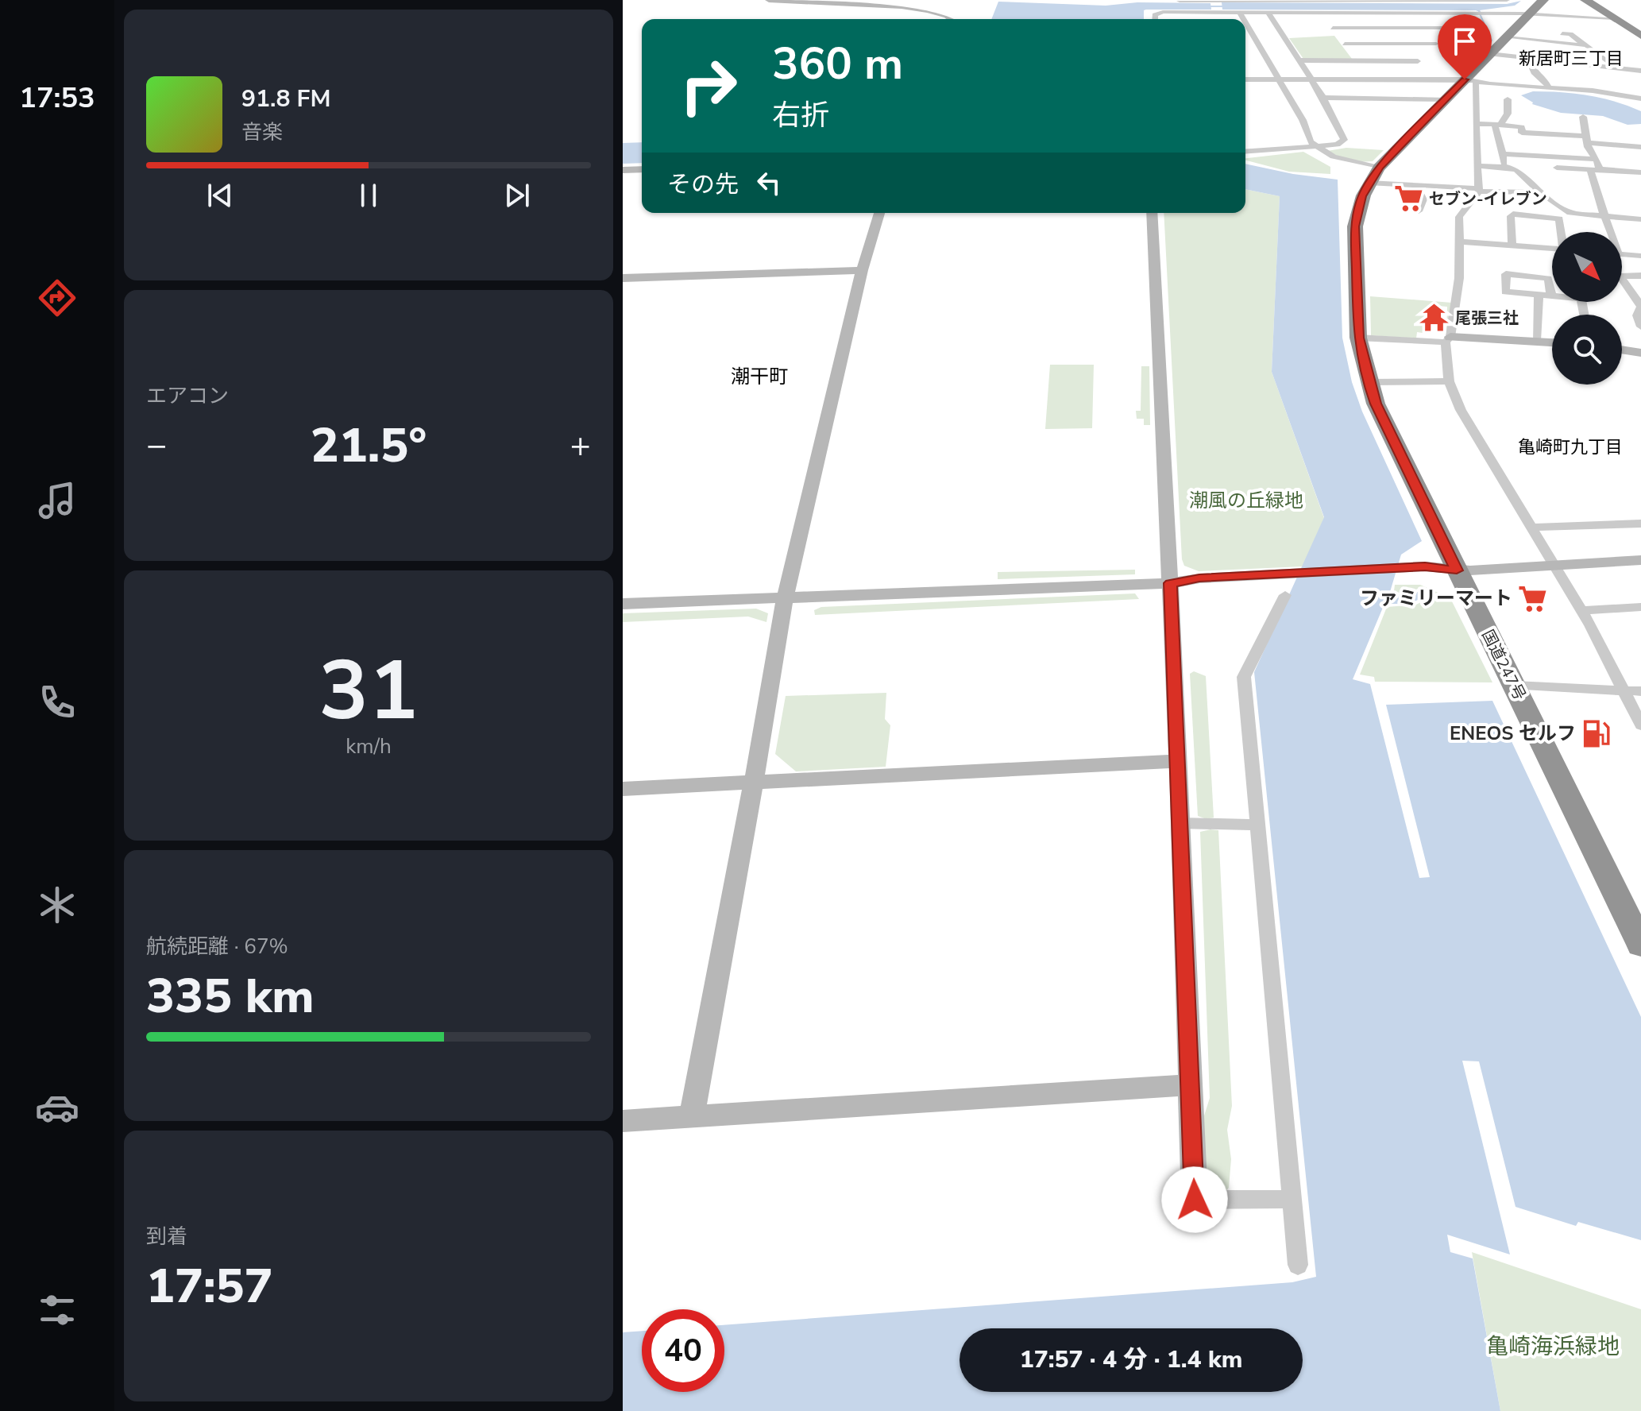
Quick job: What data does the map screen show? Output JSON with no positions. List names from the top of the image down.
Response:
{
  "streets": {
    "highway": ["国道247号"]
  },
  "districts": ["新居町三丁目", "潮干町", "亀崎町九丁目"],
  "parks": ["潮風の丘緑地", "亀崎海浜緑地"],
  "places": {
    "supermarket": ["セブン-イレブン", "ファミリーマート"],
    "temple": ["尾張三社"],
    "fuel station": ["ENEOS セルフ"]
  },
  "north": "bottom right",
  "page": {
    "tabs": "17:53",
    "turn": ["360 m", "右折"],
    "song": ["91.8 FM", "音楽"],
    "then": "その先",
    "tile": [
      "エアコン",
      ["31", "km/h"],
      ["航続距離 · 67%", "335 km"],
      ["到着", "17:57"]
    ],
    "heat": ["−", "21.5°", "+"],
    "limit": "40",
    "trip": "17:57 · 4 分 · 1.4 km"
  }
}
